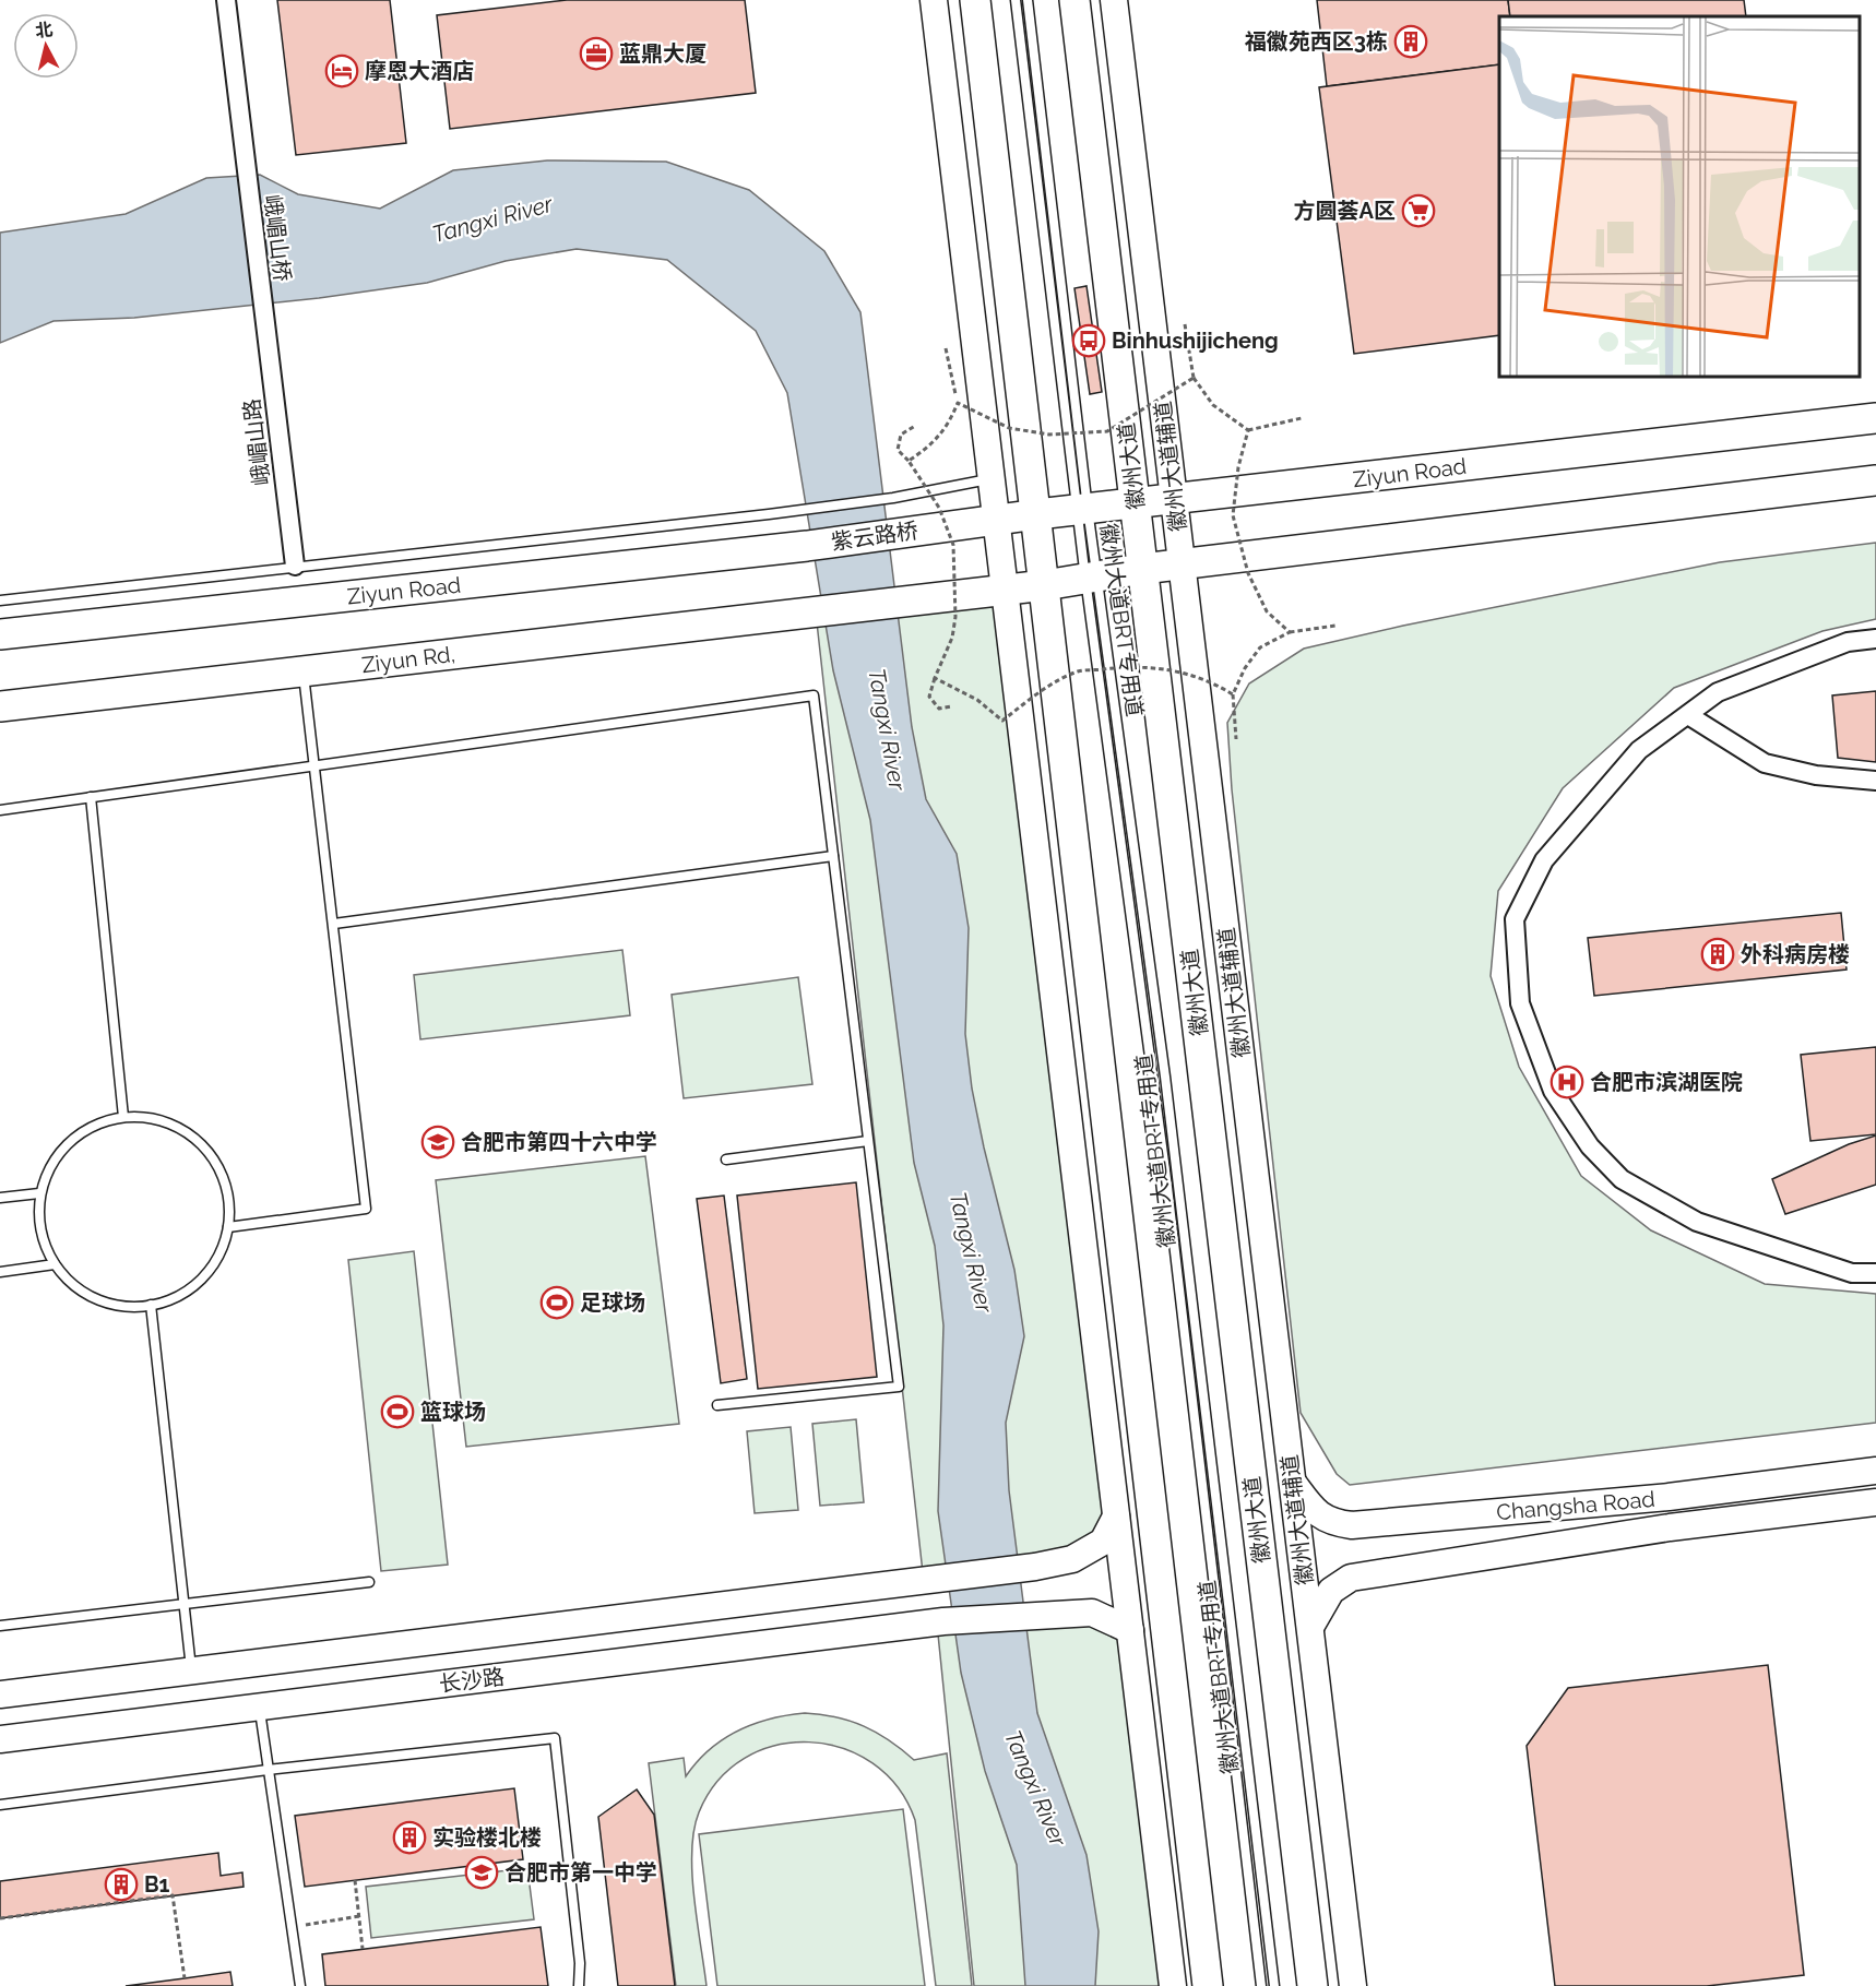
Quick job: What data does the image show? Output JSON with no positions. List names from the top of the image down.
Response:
{
  "streets": {
    "main road": [
      "徽州大道",
      "Ziyun Road",
      "紫云路桥",
      "Ziyun Rd,"
    ],
    "street": [
      "峨嵋山桥",
      "峨嵋山路",
      "徽州大道辅道",
      "Changsha Road",
      "长沙路"
    ],
    "lane": ["徽州大道BRT专用道"]
  },
  "crossings": [
    ["峨嵋山桥", "峨嵋山路"],
    ["徽州大道", "Ziyun Road"],
    ["徽州大道辅道", "Ziyun Road"],
    ["徽州大道辅道", "Changsha Road"],
    ["Ziyun Road", "紫云路桥"],
    ["Ziyun Road", "徽州大道BRT专用道"]
  ],
  "water": ["Tangxi River"],
  "places": {
    "building": [
      "福徽苑西区3栋",
      "外科病房楼",
      "实验楼北楼",
      "B1"
    ],
    "office": ["蓝鼎大厦"],
    "hotel": ["摩恩大酒店"],
    "supermarket": ["方圆荟A区"],
    "bus stop": ["Binhushijicheng"],
    "hospital": ["合肥市滨湖医院"],
    "school or university": ["合肥市第四十六中学", "合肥市第一中学"],
    "sports": ["足球场", "篮球场"]
  },
  "north": "top"
}
